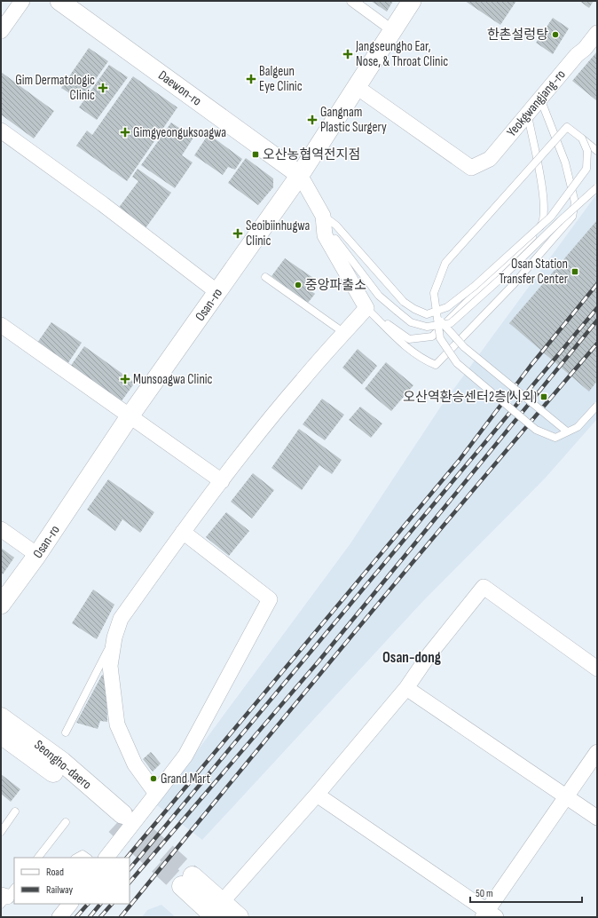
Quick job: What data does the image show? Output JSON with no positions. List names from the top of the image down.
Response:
{
  "streets": {
    "main road": ["Seongho-daero"],
    "street": ["Daewon-ro", "Yeokgwangjang-ro", "Osan-ro"]
  },
  "crossings": [
    ["Daewon-ro", "Osan-ro"],
    ["Yeokgwangjang-ro", "Osan-ro"]
  ],
  "districts": ["Osan-dong"],
  "places": {
    "other": ["한촌설렁탕", "중앙파출소", "Grand Mart"],
    "health": [
      "Jangseungho Ear, Nose, & Throat Clinic",
      "Balgeun Eye Clinic",
      "Gim Dermatologic Clinic",
      "Gangnam Plastic Surgery",
      "Gimgyeonguksoagwa",
      "Seoibiinhugwa Clinic",
      "Munsoagwa Clinic"
    ],
    "transit": ["오산농협역전지점", "Osan Station Transfer Center", "오산역환승센터2층(시외)"]
  },
  "legend": ["Road", "Railway"],
  "scale_bar": "50 m"
}
